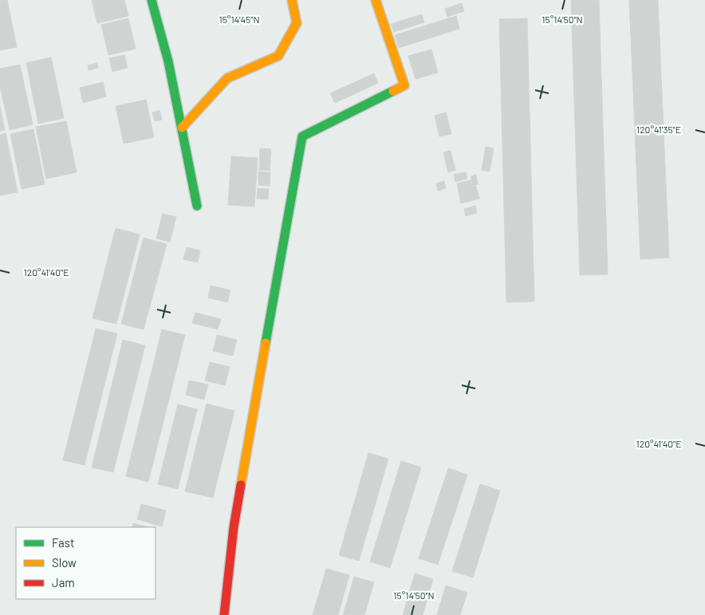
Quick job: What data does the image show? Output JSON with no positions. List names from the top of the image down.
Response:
{
  "legend": ["Fast", "Slow", "Jam"],
  "coordinates": [
    "15°14'45\"N",
    "15°14'50\"N",
    "120°41'35\"E",
    "120°41'40\"E"
  ]
}
